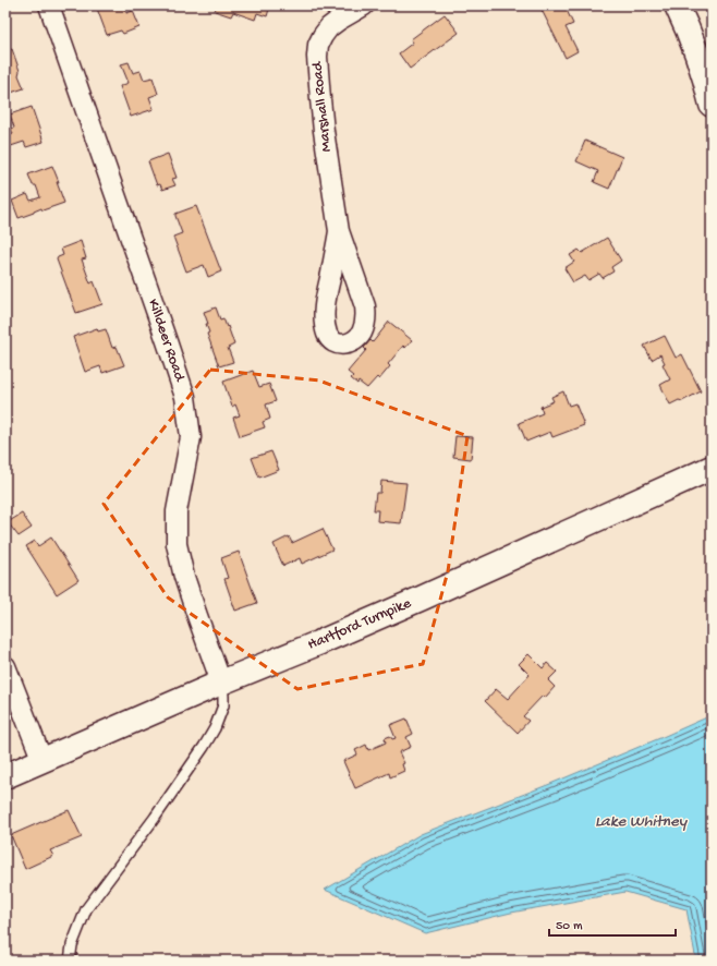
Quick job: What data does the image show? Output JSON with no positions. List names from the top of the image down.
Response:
{
  "streets": {
    "main road": ["Hartford Turnpike"],
    "street": ["Marshall Road", "Killdeer Road"]
  },
  "crossings": [
    ["Killdeer Road", "Hartford Turnpike"]
  ],
  "water": ["Lake Whitney"],
  "scale_bar": "50 m"
}
